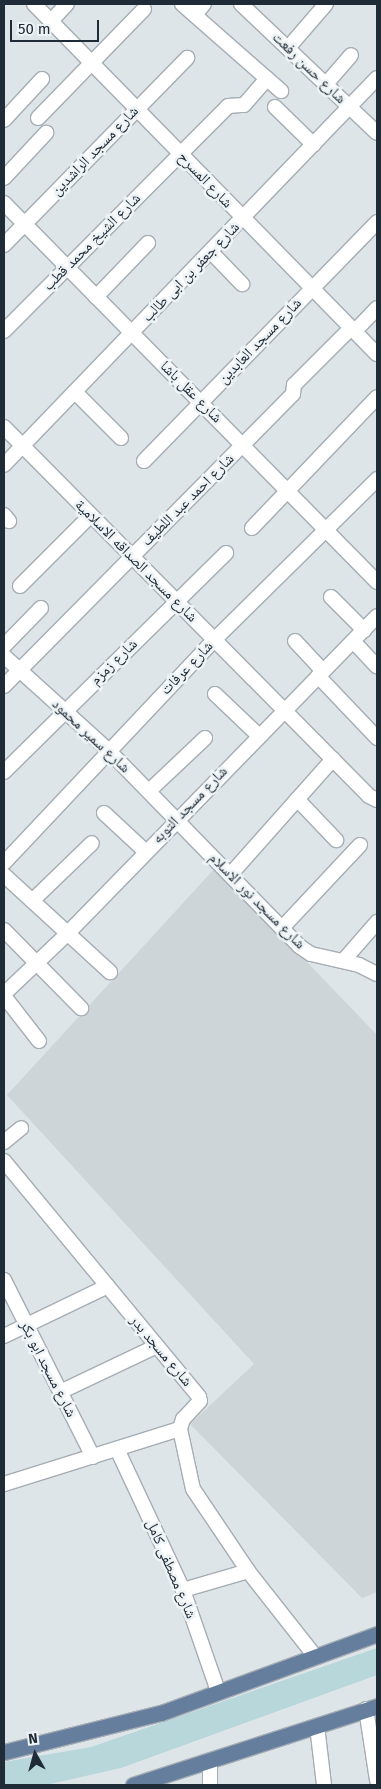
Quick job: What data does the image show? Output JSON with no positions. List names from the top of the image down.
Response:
{
  "streets": {
    "street": [
      "شارع حسن رفعت",
      "شارع مسجد الراشدين",
      "شارع المسرح",
      "شارع الشيخ محمد قطب",
      "شارع جعفر بن ابى طالب",
      "شارع مسجد العابدين",
      "شارع عقل باشا",
      "شارع احمد عبد اللطيف",
      "شارع مسجد الصداقه الاسلامية",
      "شارع زمزم",
      "شارع عرفات",
      "شارع سمير محمود",
      "شارع مسجد التوبه",
      "شارع مسجد نور الاسلام",
      "شارع مسجد بدر",
      "شارع مسجد ابو بكر",
      "شارع مصطفى كامل"
    ]
  },
  "crossings": [
    ["شارع حسن رفعت", "شارع جعفر بن ابى طالب"],
    ["شارع مسجد الراشدين", "شارع المسرح"],
    ["شارع مسجد الراشدين", "شارع عقل باشا"],
    ["شارع المسرح", "شارع الشيخ محمد قطب"],
    ["شارع المسرح", "شارع جعفر بن ابى طالب"],
    ["شارع المسرح", "شارع مسجد العابدين"],
    ["شارع المسرح", "شارع احمد عبد اللطيف"],
    ["شارع الشيخ محمد قطب", "شارع عقل باشا"],
    ["شارع جعفر بن ابى طالب", "شارع عقل باشا"],
    ["شارع جعفر بن ابى طالب", "شارع مسجد الصداقه الاسلامية"],
    ["شارع مسجد العابدين", "شارع عقل باشا"],
    ["شارع عقل باشا", "شارع احمد عبد اللطيف"],
    ["شارع عقل باشا", "شارع عرفات"],
    ["شارع احمد عبد اللطيف", "شارع مسجد الصداقه الاسلامية"],
    ["شارع احمد عبد اللطيف", "شارع سمير محمود"],
    ["شارع مسجد الصداقه الاسلامية", "شارع زمزم"],
    ["شارع مسجد الصداقه الاسلامية", "شارع عرفات"],
    ["شارع مسجد الصداقه الاسلامية", "شارع مسجد التوبه"],
    ["شارع زمزم", "شارع سمير محمود"],
    ["شارع عرفات", "شارع سمير محمود"],
    ["شارع سمير محمود", "شارع مسجد التوبه"],
    ["شارع سمير محمود", "شارع مسجد نور الاسلام"],
    ["شارع مسجد التوبه", "شارع مسجد نور الاسلام"]
  ],
  "scale_bar": "50 m",
  "north": "top"
}
